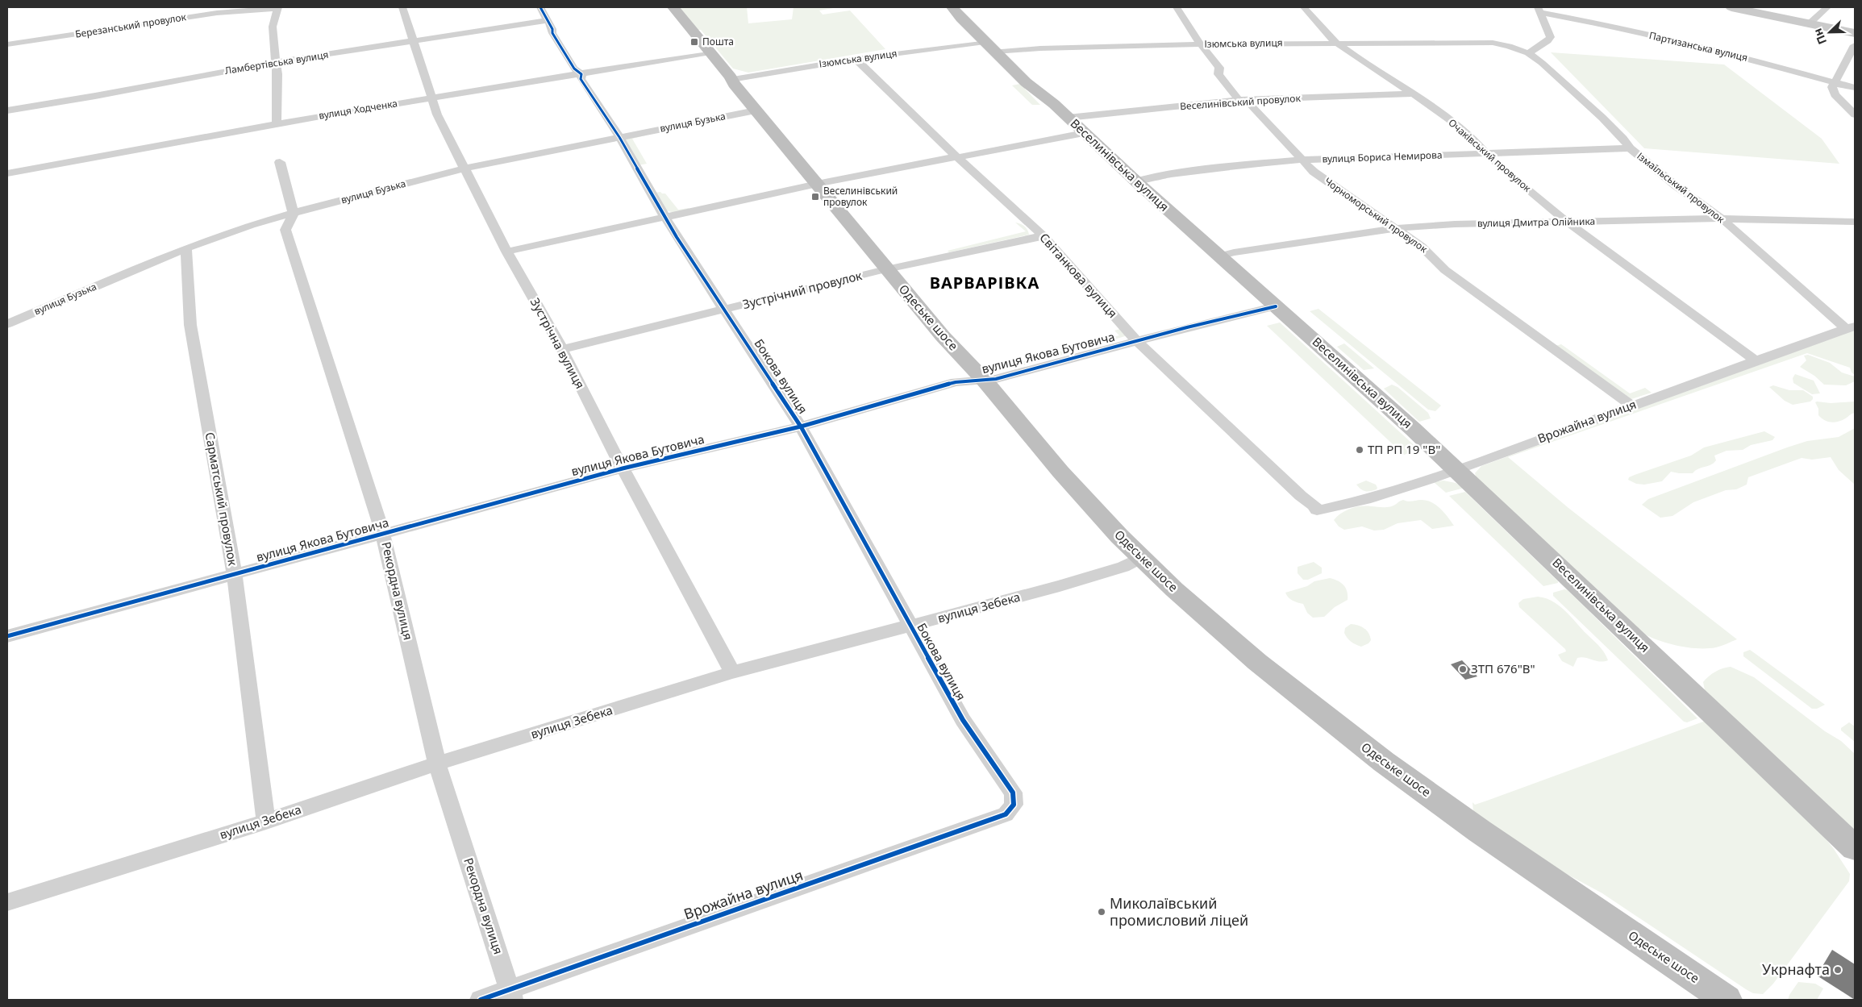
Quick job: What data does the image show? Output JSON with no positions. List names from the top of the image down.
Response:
{
  "streets": {
    "highway": ["Веселинівська вулиця", "Одеське шосе"],
    "street": [
      "Березанський провулок",
      "Ізюмська вулиця",
      "Партизанська вулиця",
      "Ламбертівська вулиця",
      "Веселинівський провулок",
      "вулиця Ходченка",
      "вулиця Бузька",
      "Очаківський провулок",
      "вулиця Бориса Немирова",
      "Ізмаїльський провулок",
      "Чорноморський провулок",
      "вулиця Дмитра Олійника",
      "Світанкова вулиця",
      "Зустрічний провулок",
      "Зустрічна вулиця",
      "вулиця Якова Бутовича",
      "Бокова вулиця",
      "Врожайна вулиця",
      "Сарматський провулок",
      "Рекордна вулиця",
      "вулиця Зебека"
    ]
  },
  "crossings": [
    ["Ізюмська вулиця", "Очаківський провулок"],
    ["Ізюмська вулиця", "Веселинівська вулиця"],
    ["Ізюмська вулиця", "Ізмаїльський провулок"],
    ["Ізюмська вулиця", "Чорноморський провулок"],
    ["Ізюмська вулиця", "Світанкова вулиця"],
    ["Ізюмська вулиця", "Одеське шосе"],
    ["Ламбертівська вулиця", "Зустрічна вулиця"],
    ["Ламбертівська вулиця", "Бокова вулиця"],
    ["Веселинівський провулок", "Очаківський провулок"],
    ["Веселинівський провулок", "Веселинівська вулиця"],
    ["Веселинівський провулок", "Чорноморський провулок"],
    ["вулиця Ходченка", "Одеське шосе"],
    ["вулиця Ходченка", "Зустрічна вулиця"],
    ["вулиця Ходченка", "Бокова вулиця"],
    ["вулиця Бузька", "Одеське шосе"],
    ["вулиця Бузька", "Зустрічна вулиця"],
    ["вулиця Бузька", "Бокова вулиця"],
    ["вулиця Бузька", "Сарматський провулок"],
    ["вулиця Бузька", "Рекордна вулиця"],
    ["Очаківський провулок", "вулиця Бориса Немирова"],
    ["Очаківський провулок", "вулиця Дмитра Олійника"],
    ["Очаківський провулок", "Врожайна вулиця"],
    ["вулиця Бориса Немирова", "Веселинівська вулиця"],
    ["вулиця Бориса Немирова", "Ізмаїльський провулок"],
    ["вулиця Бориса Немирова", "Чорноморський провулок"],
    ["Веселинівська вулиця", "вулиця Дмитра Олійника"],
    ["Веселинівська вулиця", "вулиця Якова Бутовича"],
    ["Веселинівська вулиця", "Врожайна вулиця"],
    ["Ізмаїльський провулок", "вулиця Дмитра Олійника"],
    ["Ізмаїльський провулок", "Врожайна вулиця"],
    ["Чорноморський провулок", "вулиця Дмитра Олійника"],
    ["Чорноморський провулок", "Врожайна вулиця"],
    ["Світанкова вулиця", "Зустрічний провулок"],
    ["Світанкова вулиця", "вулиця Якова Бутовича"],
    ["Світанкова вулиця", "Врожайна вулиця"],
    ["Зустрічний провулок", "Одеське шосе"],
    ["Зустрічний провулок", "Зустрічна вулиця"],
    ["Зустрічний провулок", "Бокова вулиця"],
    ["Одеське шосе", "вулиця Якова Бутовича"],
    ["Одеське шосе", "вулиця Зебека"],
    ["Зустрічна вулиця", "вулиця Якова Бутовича"],
    ["Зустрічна вулиця", "вулиця Зебека"],
    ["вулиця Якова Бутовича", "Бокова вулиця"],
    ["вулиця Якова Бутовича", "Сарматський провулок"],
    ["вулиця Якова Бутовича", "Рекордна вулиця"],
    ["Бокова вулиця", "Врожайна вулиця"],
    ["Бокова вулиця", "вулиця Зебека"],
    ["Врожайна вулиця", "Рекордна вулиця"],
    ["Сарматський провулок", "вулиця Зебека"],
    ["Рекордна вулиця", "вулиця Зебека"]
  ],
  "districts": ["ВАРВАРІВКА"],
  "places": {
    "transit": ["Пошта", "Веселинівський провулок"],
    "other": [
      "ТП РП 19 \"В\"",
      "ЗТП 676\"В\"",
      "Миколаївський промисловий ліцей",
      "Укрнафта"
    ]
  },
  "north": "bottom left"
}
